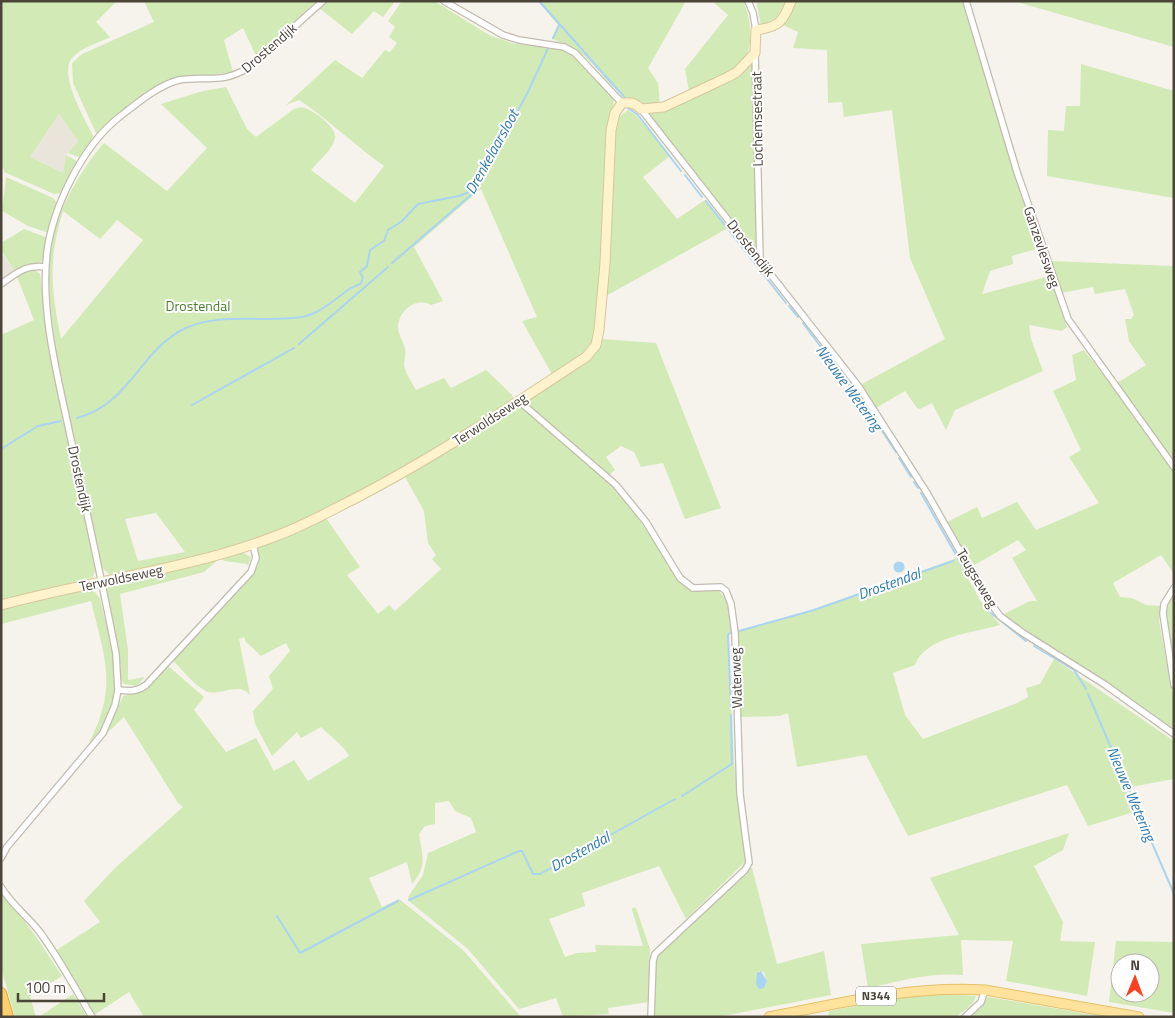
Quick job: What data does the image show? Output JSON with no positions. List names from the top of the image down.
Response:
{
  "streets": {
    "main road": ["N344"],
    "street": [
      "Drostendijk",
      "Lochemsestraat",
      "Ganzevlesweg",
      "Terwoldseweg",
      "Teugseweg",
      "Waterweg"
    ]
  },
  "crossings": [
    ["Drostendijk", "Lochemsestraat"],
    ["Drostendijk", "Terwoldseweg"],
    ["Drostendijk", "Teugseweg"],
    ["Terwoldseweg", "Waterweg"]
  ],
  "water": ["Drenkelaarsloot", "Nieuwe Wetering", "Drostendal"],
  "parks": ["Drostendal"],
  "scale_bar": "100 m",
  "north": "top"
}
